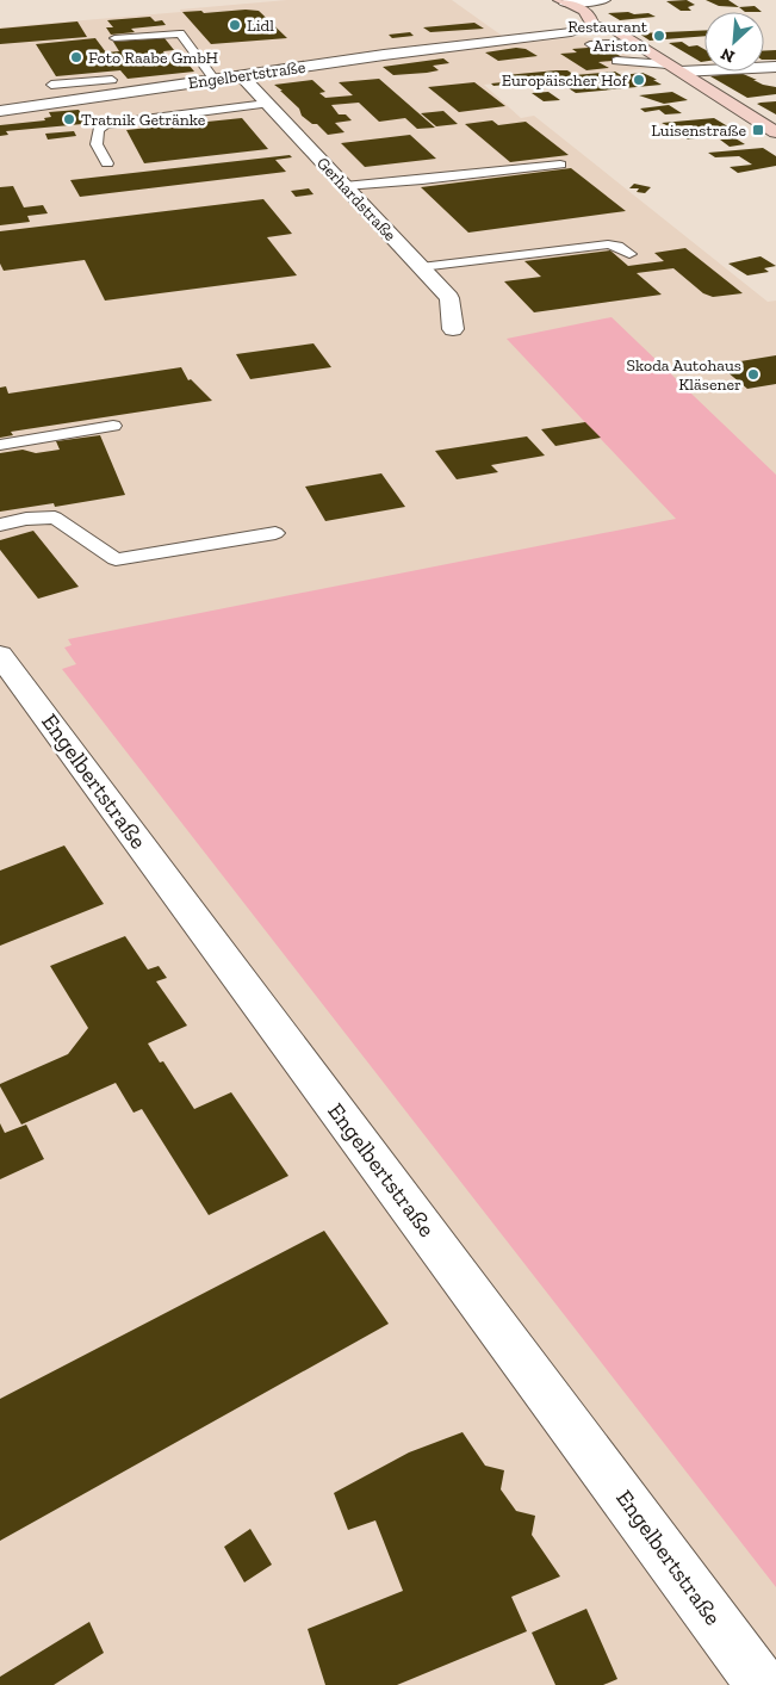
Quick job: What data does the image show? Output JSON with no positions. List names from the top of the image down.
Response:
{
  "streets": {
    "street": ["Engelbertstraße", "Gerhardstraße"]
  },
  "crossings": [
    ["Engelbertstraße", "Gerhardstraße"]
  ],
  "places": {
    "other": [
      "Lidl",
      "Restaurant Ariston",
      "Foto Raabe GmbH",
      "Europäischer Hof",
      "Tratnik Getränke",
      "Skoda Autohaus Kläsener"
    ],
    "transit": ["Luisenstraße"]
  },
  "north": "bottom left"
}
